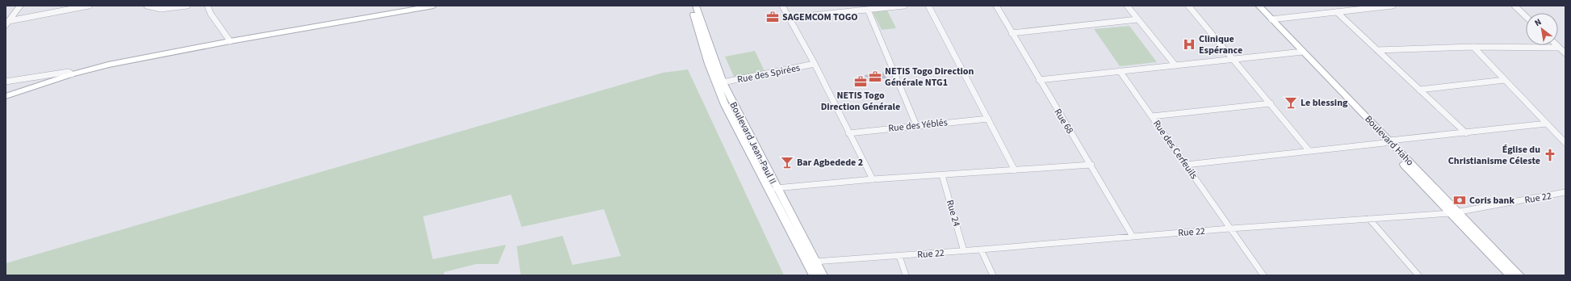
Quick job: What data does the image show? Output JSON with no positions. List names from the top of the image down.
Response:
{
  "streets": {
    "main road": ["Boulevard Haho", "Boulevard Jean-Paul II"],
    "street": [
      "Rue des Spirées",
      "Rue 68",
      "Rue des Yéblés",
      "Rue des Cerfeuils",
      "Rue 22",
      "Rue 24"
    ]
  },
  "crossings": [
    ["Rue des Spirées", "Boulevard Jean-Paul II"],
    ["Rue 68", "Rue 22"],
    ["Boulevard Haho", "Rue 22"],
    ["Boulevard Jean-Paul II", "Rue 22"],
    ["Rue des Cerfeuils", "Rue 22"],
    ["Rue 22", "Rue 24"]
  ],
  "places": {
    "office": ["SAGEMCOM TOGO", "NETIS Togo Direction Générale NTG1", "NETIS Togo Direction Générale"],
    "hospital": ["Clinique Espérance"],
    "bar": ["Le blessing", "Bar Agbedede 2"],
    "church": ["Église du Christianisme Céleste"],
    "bank": ["Coris bank"]
  },
  "north": "top left"
}
